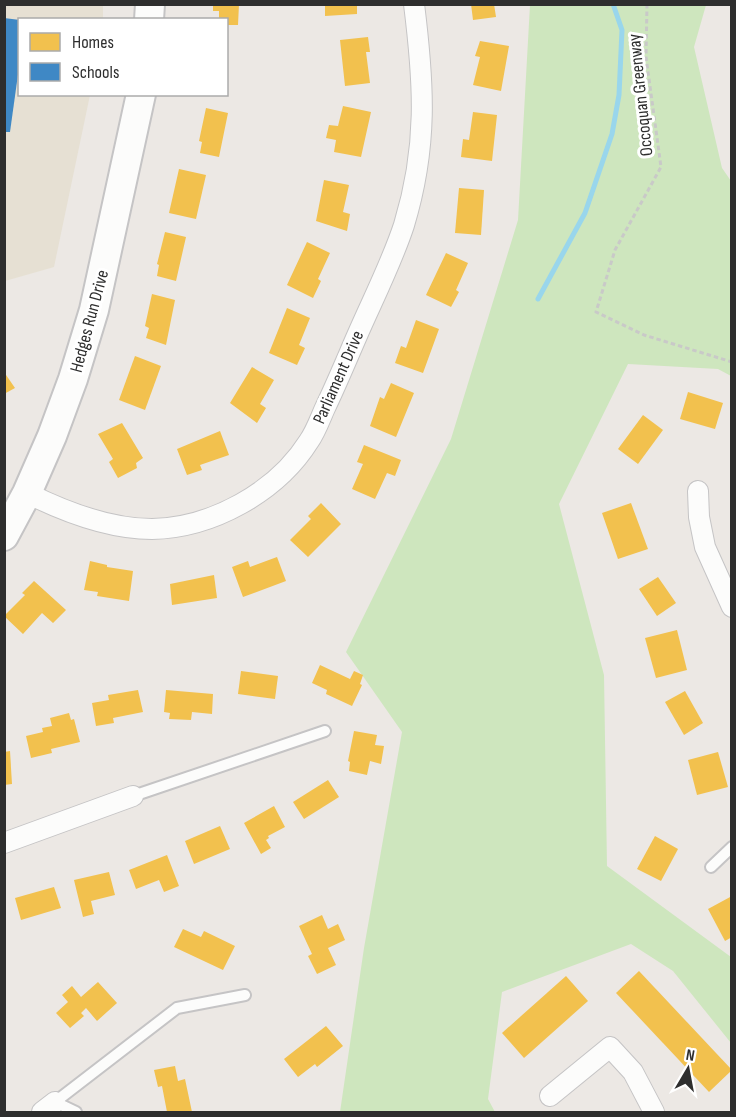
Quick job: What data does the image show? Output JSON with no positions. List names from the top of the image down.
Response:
{
  "streets": {
    "street": ["Hedges Run Drive", "Parliament Drive"],
    "path": ["Occoquan Greenway"]
  },
  "crossings": [
    ["Hedges Run Drive", "Parliament Drive"]
  ],
  "legend": ["Homes", "Schools"],
  "north": "top"
}
